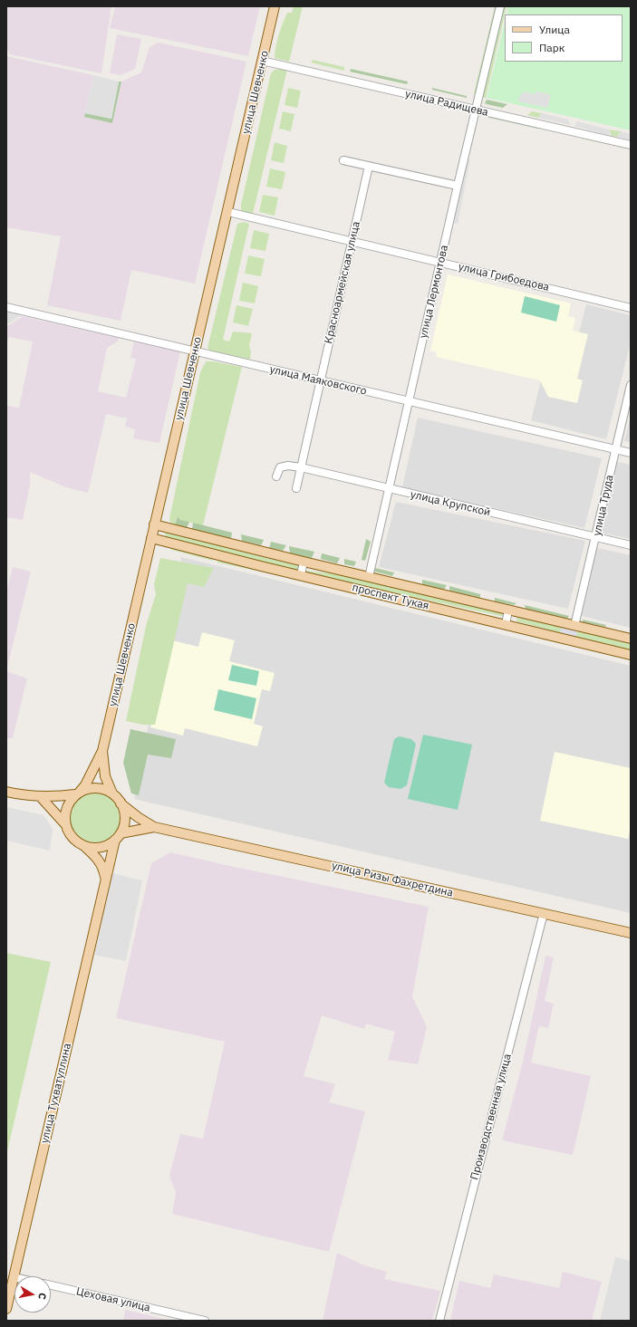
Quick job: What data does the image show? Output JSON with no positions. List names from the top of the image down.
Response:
{
  "streets": {
    "main road": [
      "улица Шевченко",
      "проспект Тукая",
      "улица Ризы Фахретдина",
      "улица Тухватуллина"
    ],
    "street": [
      "улица Радищева",
      "улица Грибоедова",
      "Красноармейская улица",
      "улица Лермонтова",
      "улица Маяковского",
      "улица Крупской",
      "улица Труда",
      "Производственная улица",
      "Цеховая улица"
    ]
  },
  "crossings": [
    ["улица Шевченко", "улица Радищева"],
    ["улица Шевченко", "улица Грибоедова"],
    ["улица Шевченко", "улица Маяковского"],
    ["улица Шевченко", "проспект Тукая"],
    ["улица Радищева", "улица Лермонтова"],
    ["улица Грибоедова", "Красноармейская улица"],
    ["улица Грибоедова", "улица Лермонтова"],
    ["Красноармейская улица", "улица Маяковского"],
    ["Красноармейская улица", "улица Крупской"],
    ["улица Лермонтова", "улица Маяковского"],
    ["улица Лермонтова", "улица Крупской"],
    ["улица Лермонтова", "проспект Тукая"],
    ["улица Маяковского", "улица Труда"],
    ["улица Крупской", "улица Труда"],
    ["улица Труда", "проспект Тукая"],
    ["улица Ризы Фахретдина", "Производственная улица"]
  ],
  "legend": ["Улица", "Парк"],
  "north": "right"
}
